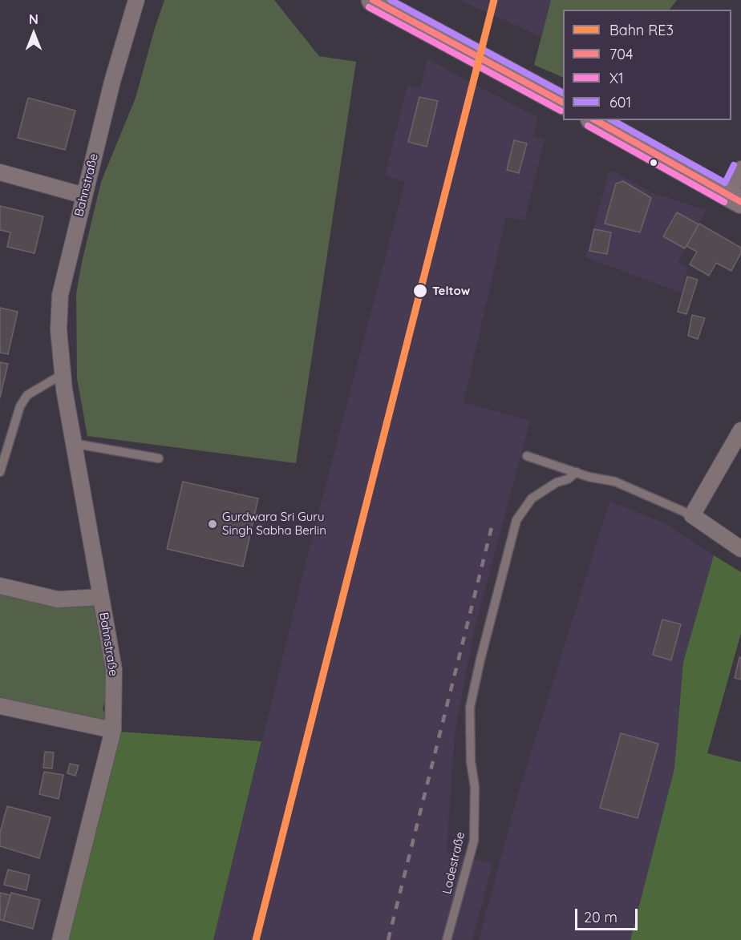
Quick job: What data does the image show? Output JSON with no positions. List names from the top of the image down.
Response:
{
  "streets": {
    "street": ["Bahnstraße"],
    "lane": ["Ladestraße"]
  },
  "places": ["Teltow", "Gurdwara Sri Guru Singh Sabha Berlin"],
  "lines": [
    "rail line RE3",
    "transit line 704",
    "transit line 601",
    "transit line X1"
  ],
  "legend": [
    "Bahn RE3",
    "704",
    "X1",
    "601"
  ],
  "scale_bar": "20 m",
  "north": "top"
}
